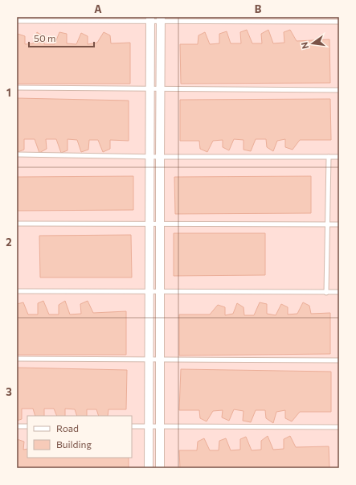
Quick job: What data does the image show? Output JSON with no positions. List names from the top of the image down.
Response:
{
  "legend": ["Road", "Building"],
  "scale_bar": "50 m",
  "north": "left",
  "grid": {
    "columns": ["A", "B"],
    "rows": ["1", "2", "3"]
  }
}
